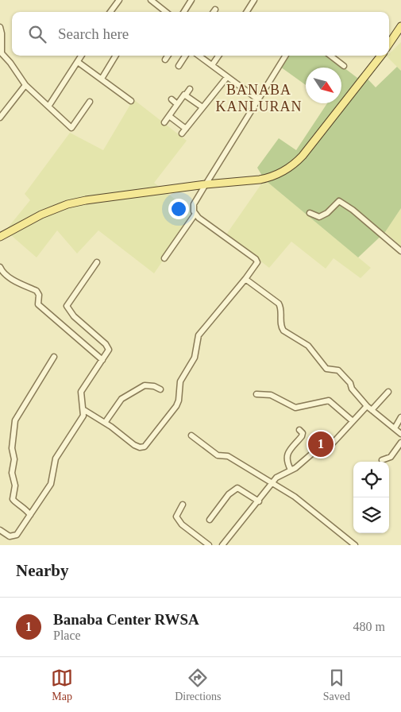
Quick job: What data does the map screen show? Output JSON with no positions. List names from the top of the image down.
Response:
{
  "districts": ["BANABA KANLURAN"],
  "north": "bottom right",
  "page": {
    "search": "Search here",
    "pins": "1",
    "heading": "Nearby",
    "list": [
      {
        "mark": "1",
        "name": "Banaba Center RWSA",
        "note": "Place",
        "value": "480 m"
      }
    ],
    "nav": ["Map", "Directions", "Saved"]
  }
}
